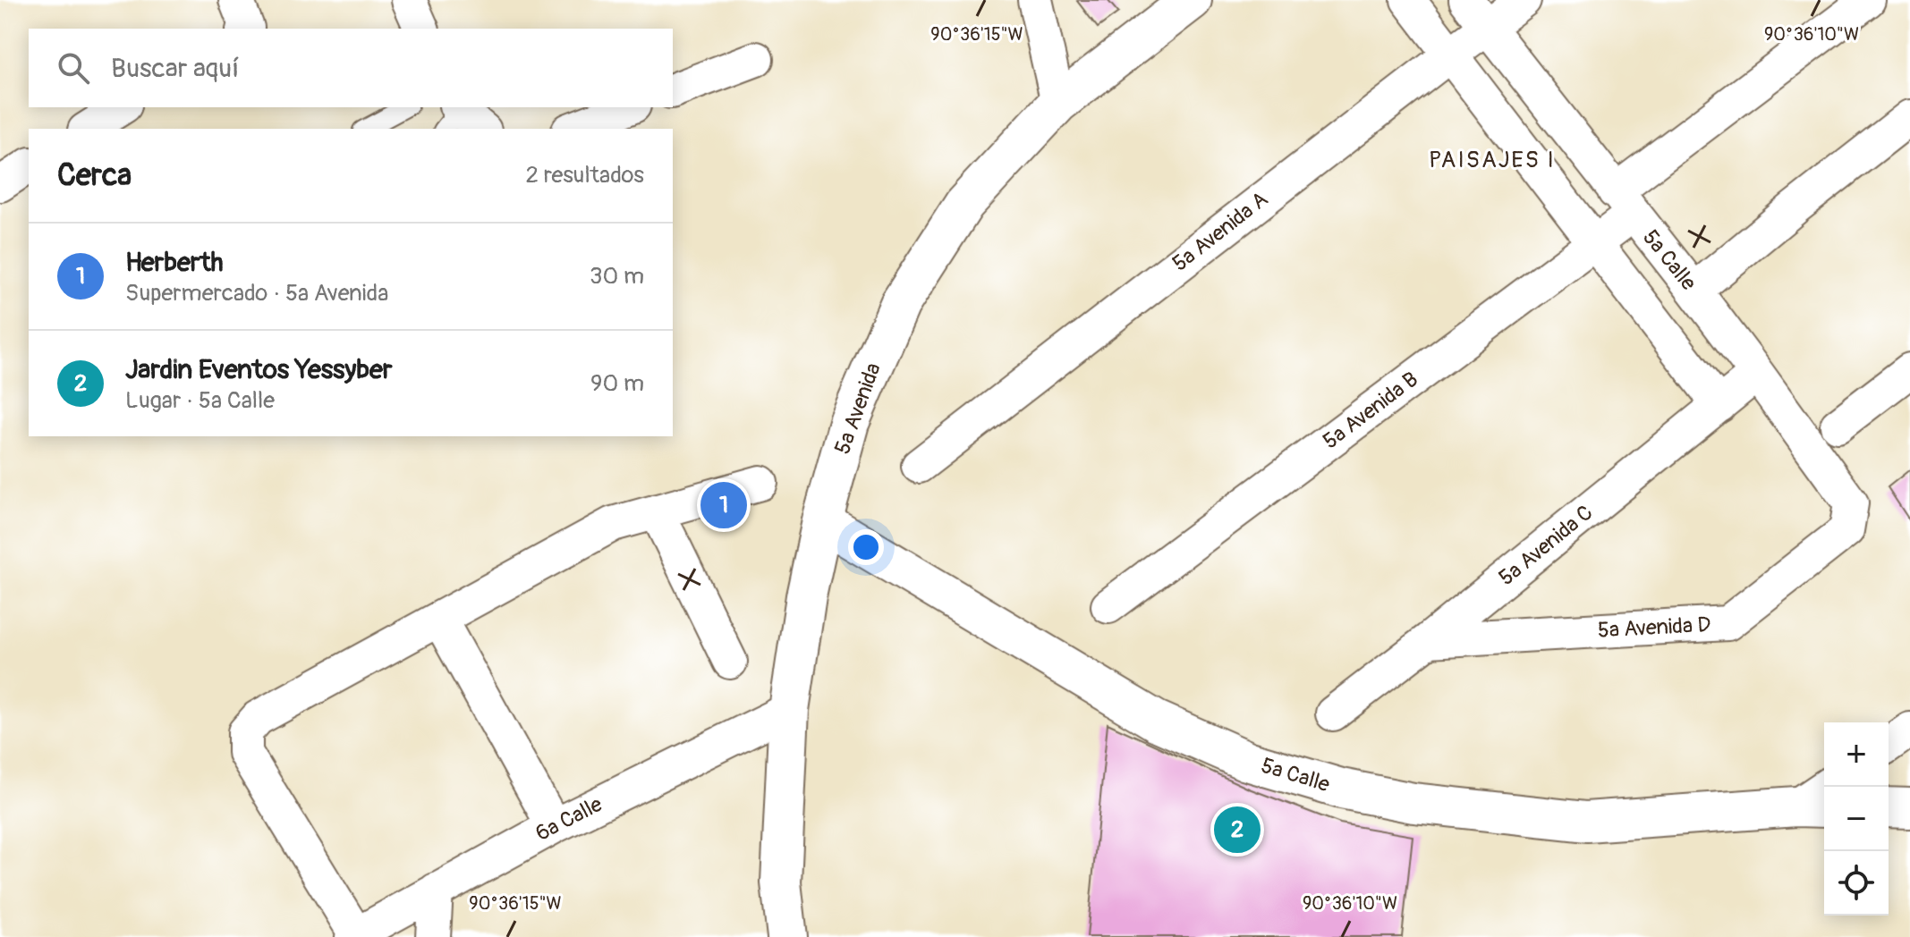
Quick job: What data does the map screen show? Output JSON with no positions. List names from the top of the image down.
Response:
{
  "streets": {
    "street": [
      "5a Avenida A",
      "5a Calle",
      "5a Avenida",
      "5a Avenida B",
      "5a Avenida C",
      "5a Avenida D",
      "6a Calle"
    ]
  },
  "crossings": [
    ["5a Avenida A", "5a Calle"],
    ["5a Calle", "5a Avenida"],
    ["5a Calle", "5a Avenida B"],
    ["5a Calle", "5a Avenida C"],
    ["5a Calle", "5a Avenida D"],
    ["5a Avenida", "6a Calle"],
    ["5a Avenida C", "5a Avenida D"]
  ],
  "districts": ["PAISAJES I"],
  "page": {
    "search": "Buscar aquí",
    "heading": ["Cerca", "2 resultados"],
    "list": [
      {
        "mark": "1",
        "name": "Herberth",
        "note": "Supermercado · 5a Avenida",
        "value": "30 m"
      },
      {
        "mark": "2",
        "name": "Jardin Eventos Yessyber",
        "note": "Lugar · 5a Calle",
        "value": "90 m"
      }
    ],
    "pins": ["1", "2"],
    "map_buttons": ["+", "−"]
  },
  "coordinates": ["90°36'15\"W", "90°36'10\"W"]
}
